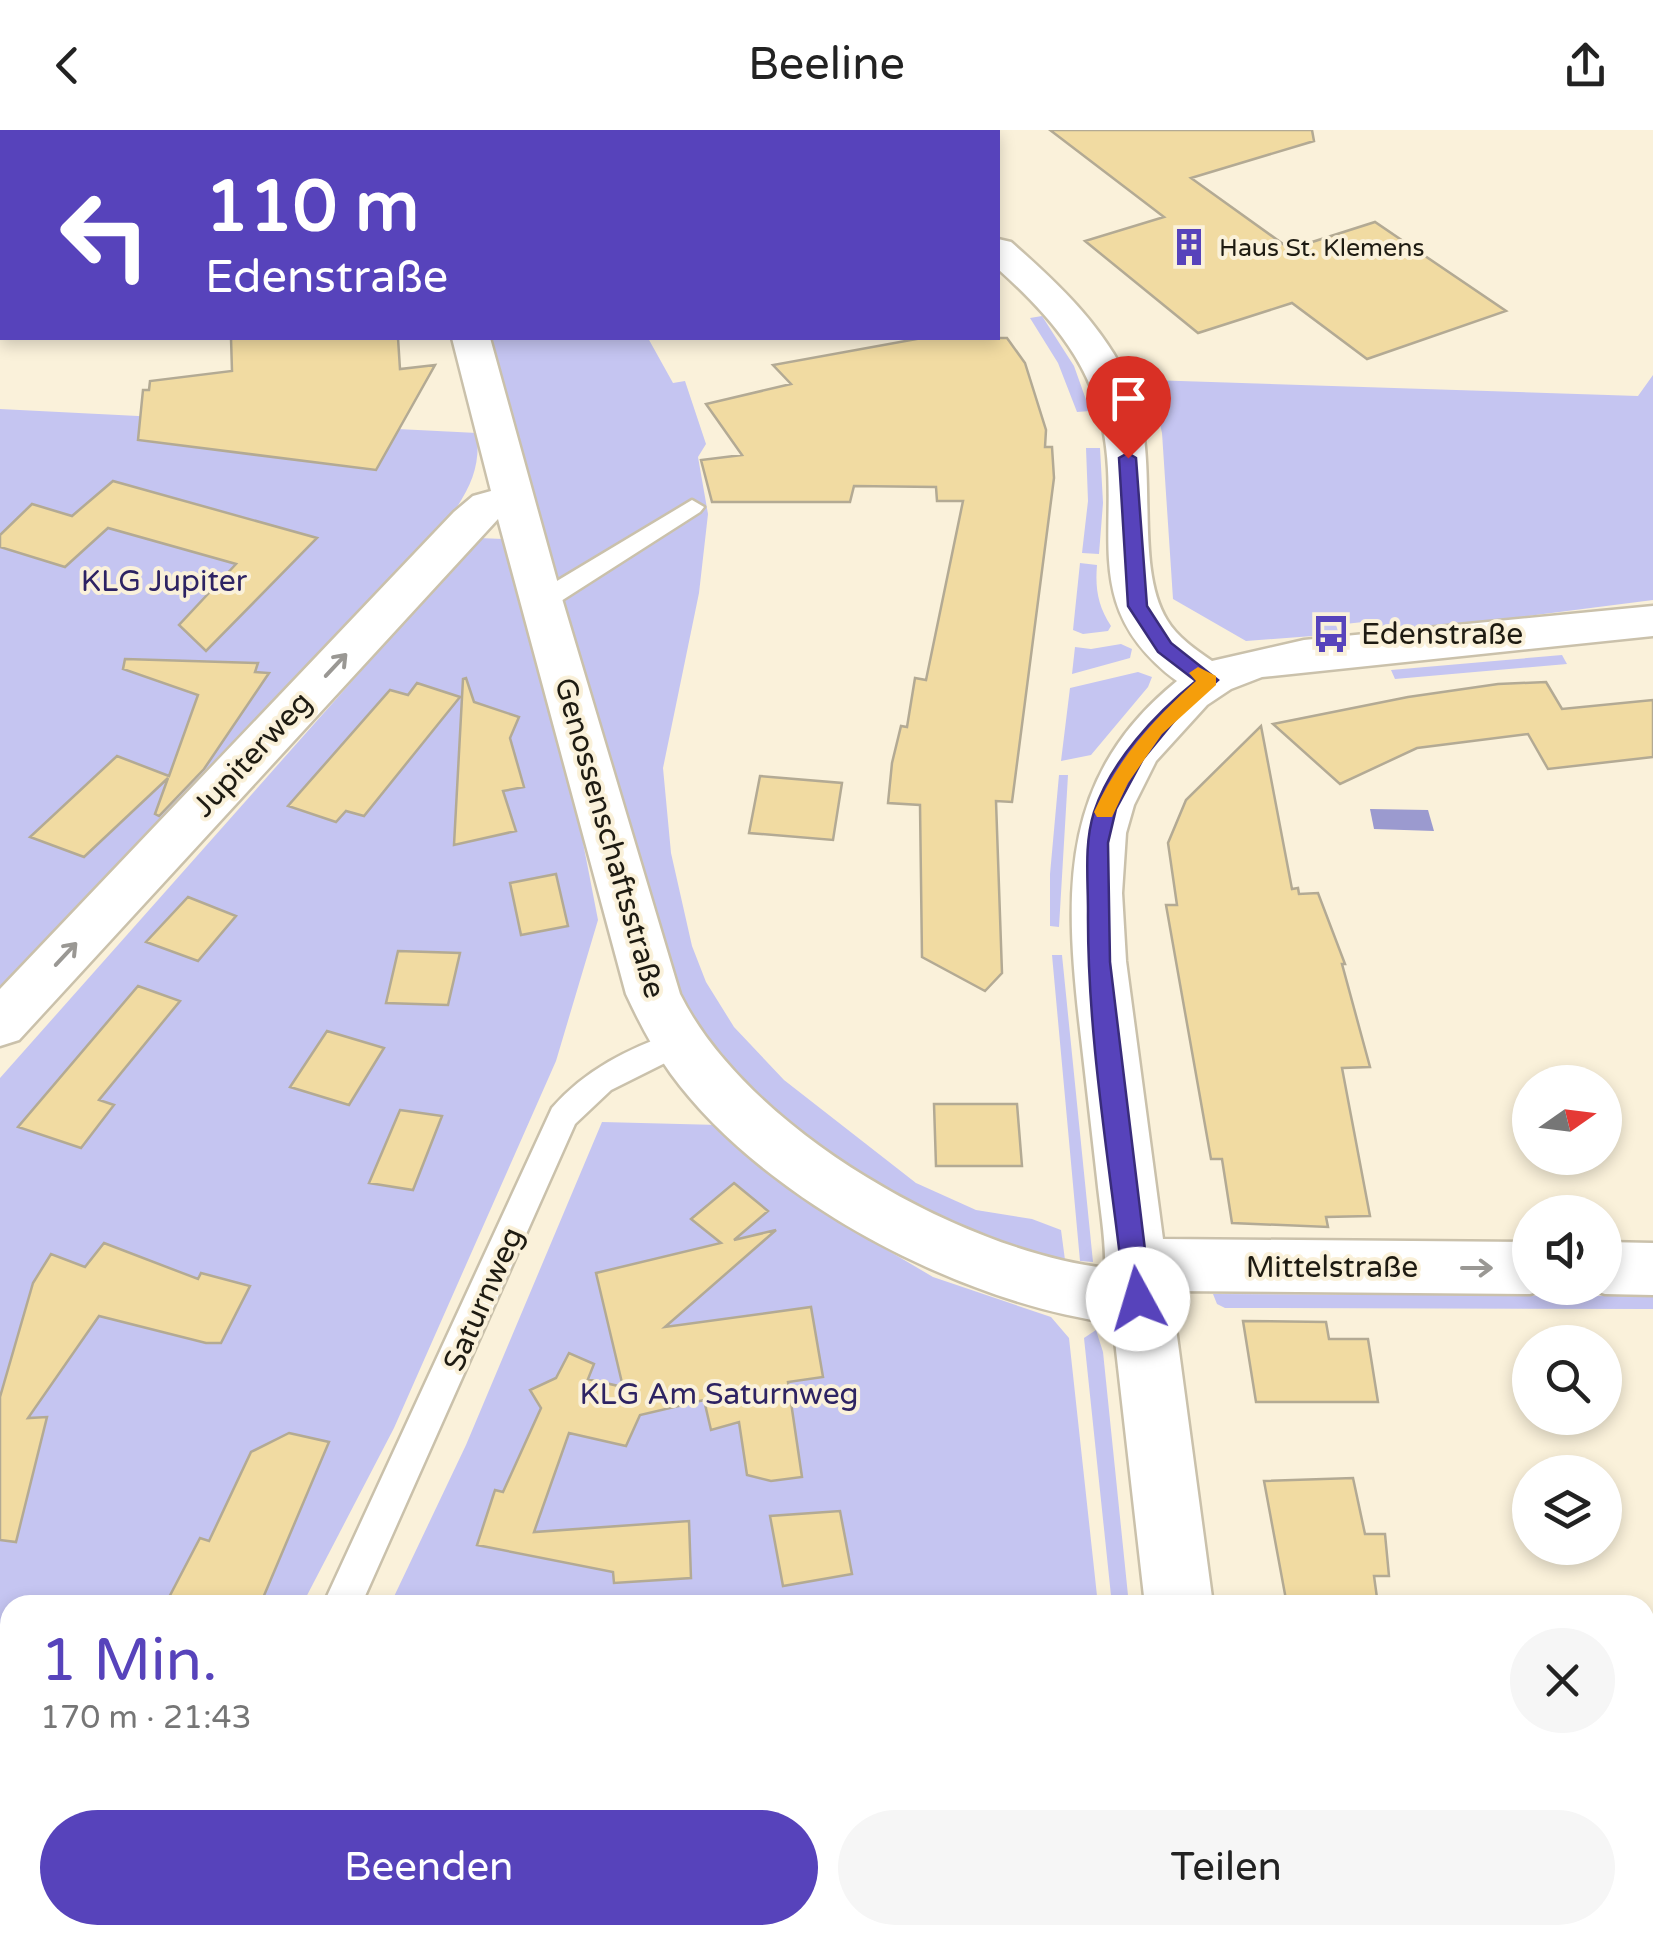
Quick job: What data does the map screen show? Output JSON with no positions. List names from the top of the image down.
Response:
{
  "streets": {
    "street": ["Jupiterweg", "Genossenschaftsstraße", "Mittelstraße"],
    "lane": ["Saturnweg"]
  },
  "crossings": [
    ["Jupiterweg", "Genossenschaftsstraße"],
    ["Genossenschaftsstraße", "Mittelstraße"],
    ["Genossenschaftsstraße", "Saturnweg"]
  ],
  "one_way": ["Jupiterweg", "Mittelstraße"],
  "parks": ["KLG Jupiter", "KLG Am Saturnweg"],
  "places": {
    "building": ["Haus St. Klemens"],
    "bus stop": ["Edenstraße"]
  },
  "north": "right",
  "page": {
    "header": "Beeline",
    "turn": ["110 m", "Edenstraße"],
    "heading": ["1 Min.", "170 m · 21:43"],
    "buttons": ["Beenden", "Teilen"]
  }
}
